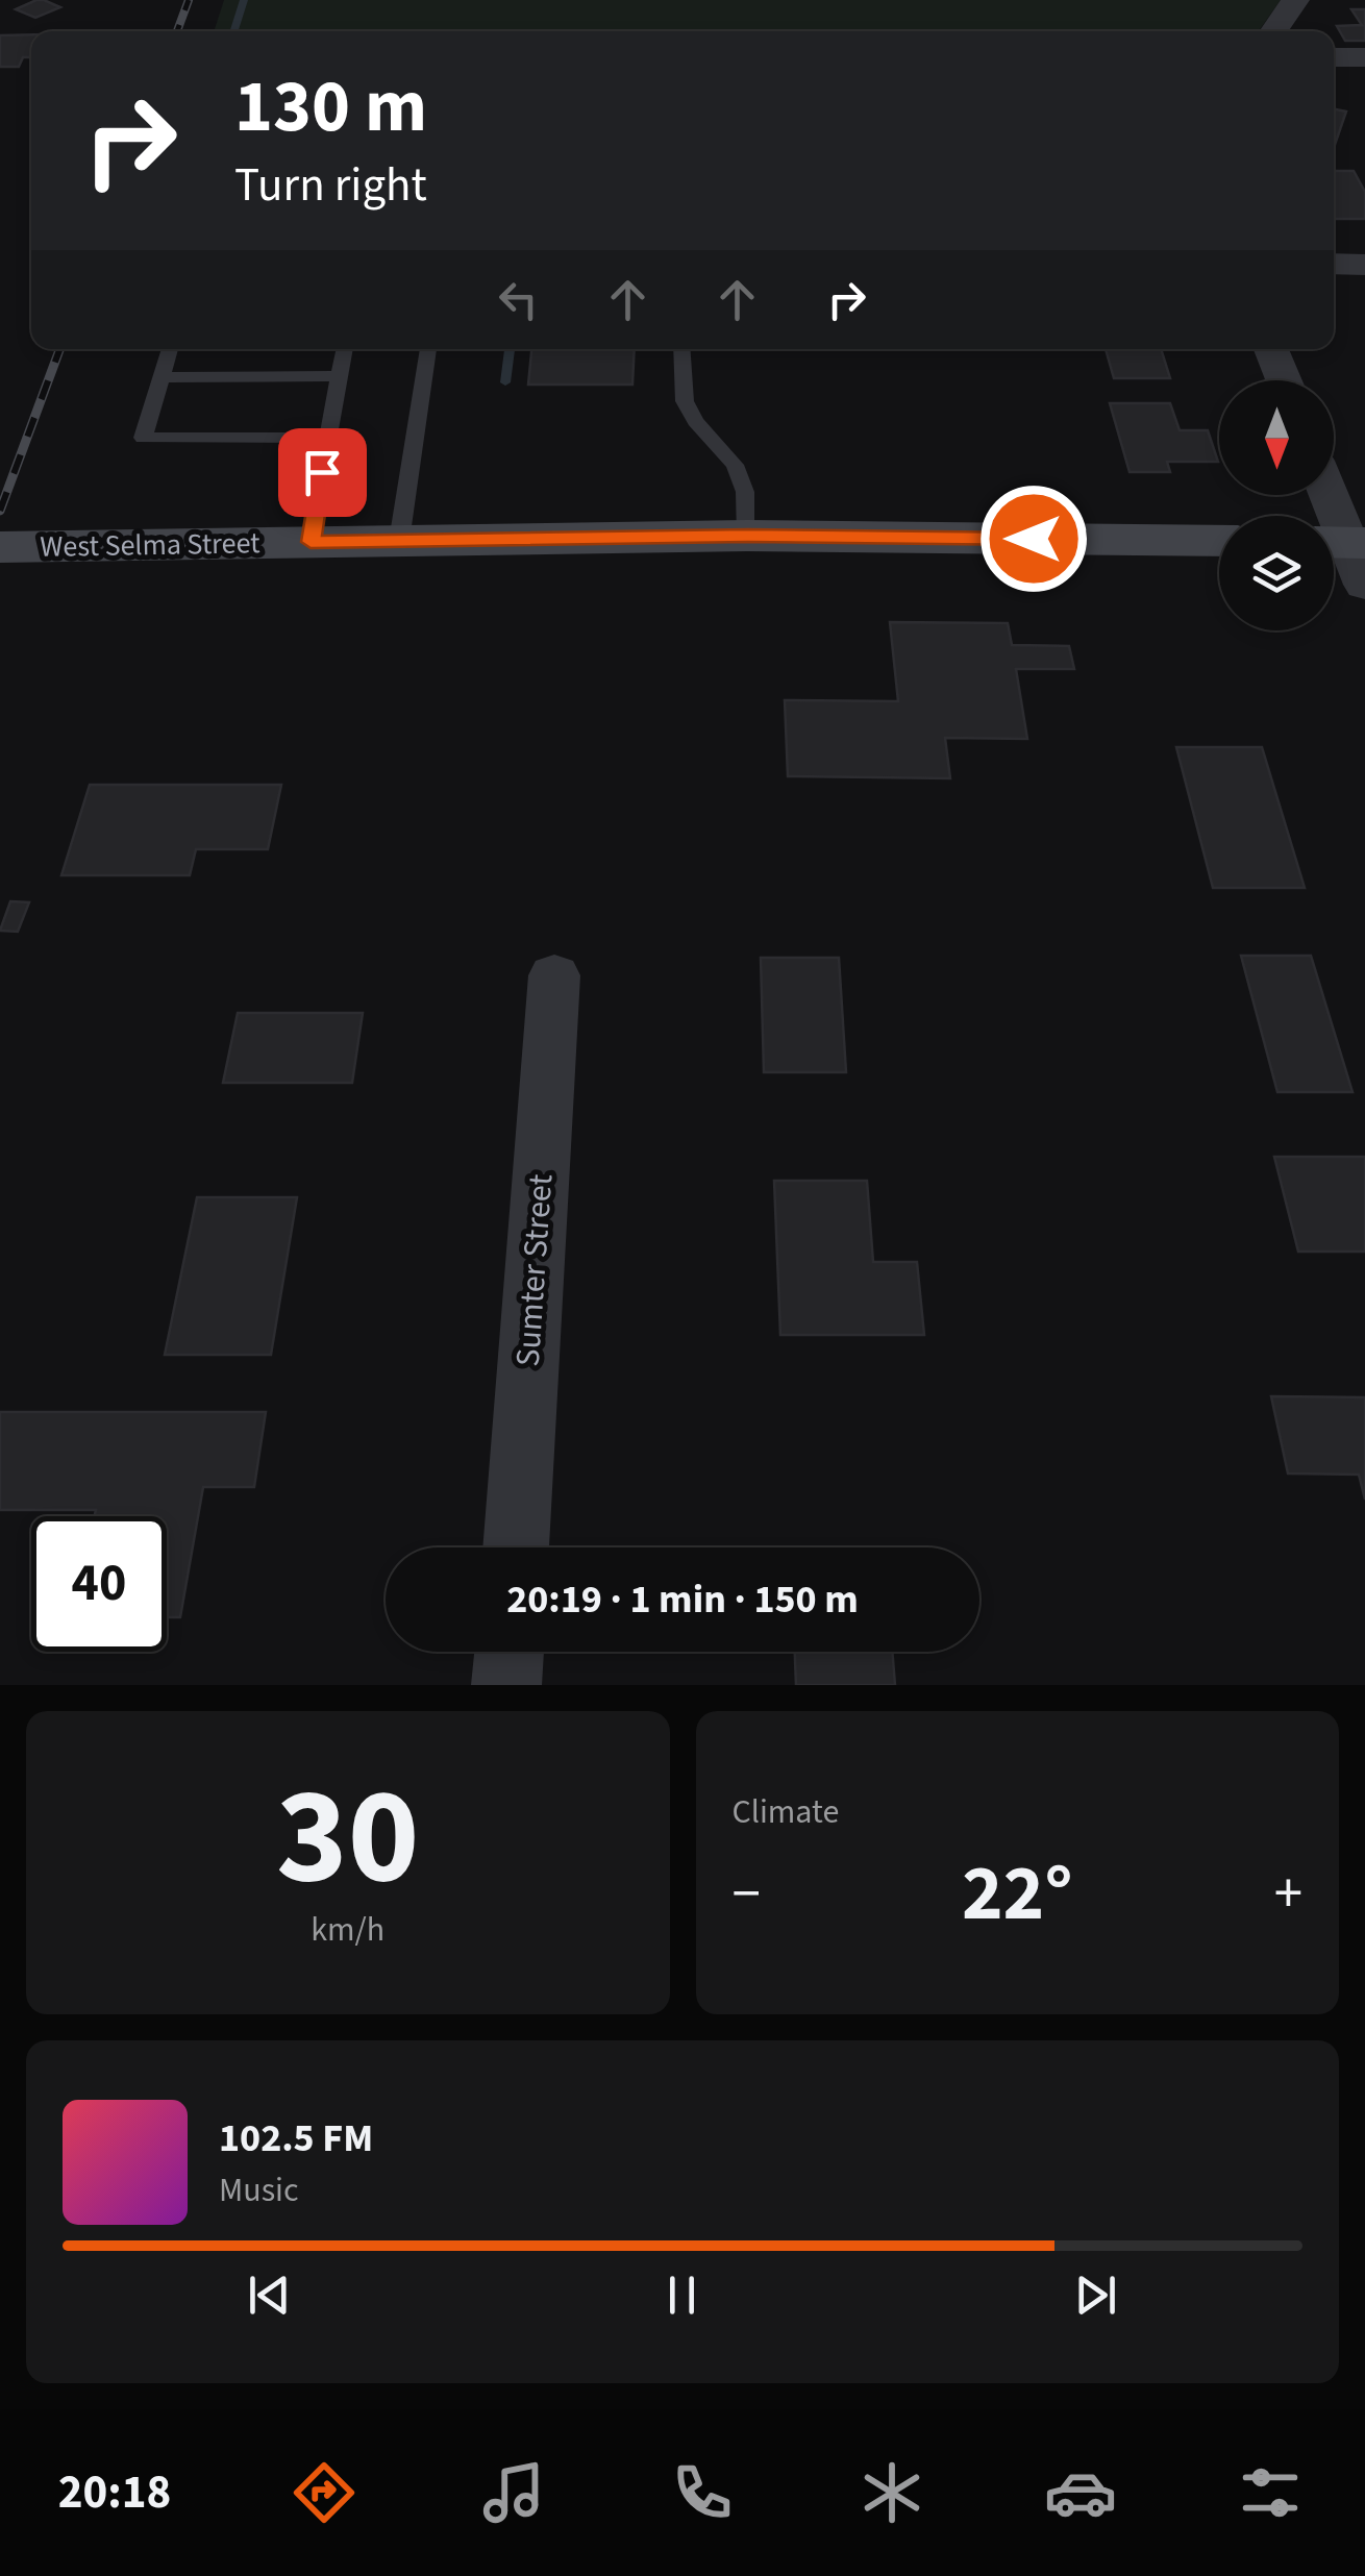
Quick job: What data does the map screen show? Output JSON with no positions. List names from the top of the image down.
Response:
{
  "streets": {
    "street": ["West Selma Street", "Sumter Street"]
  },
  "north": "bottom",
  "page": {
    "turn": ["130 m", "Turn right"],
    "limit": "40",
    "trip": "20:19 · 1 min · 150 m",
    "tile": [
      ["30", "km/h"],
      "Climate"
    ],
    "heat": ["−", "22°", "+"],
    "song": ["102.5 FM", "Music"],
    "tabs": "20:18"
  }
}
